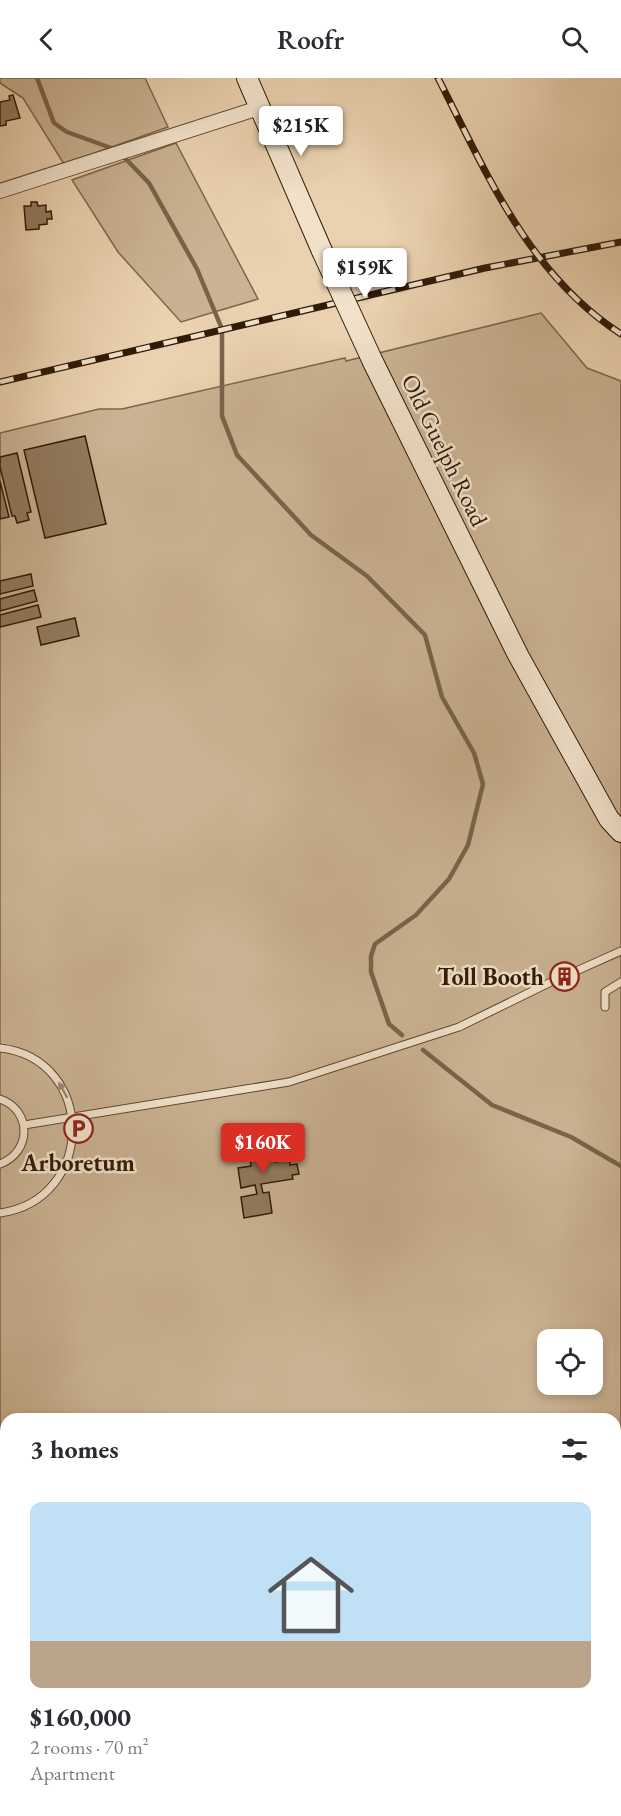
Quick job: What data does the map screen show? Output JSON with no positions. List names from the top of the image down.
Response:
{
  "streets": {
    "street": ["Old Guelph Road"]
  },
  "places": {
    "building": ["Toll Booth"],
    "parking": ["Arboretum"]
  },
  "page": {
    "header": "Roofr",
    "price": ["$215K", "$159K", "$160K"],
    "heading": "3 homes",
    "list": [
      {
        "name": "$160,000",
        "note": "2 rooms · 70 m² · Apartment"
      }
    ]
  }
}
